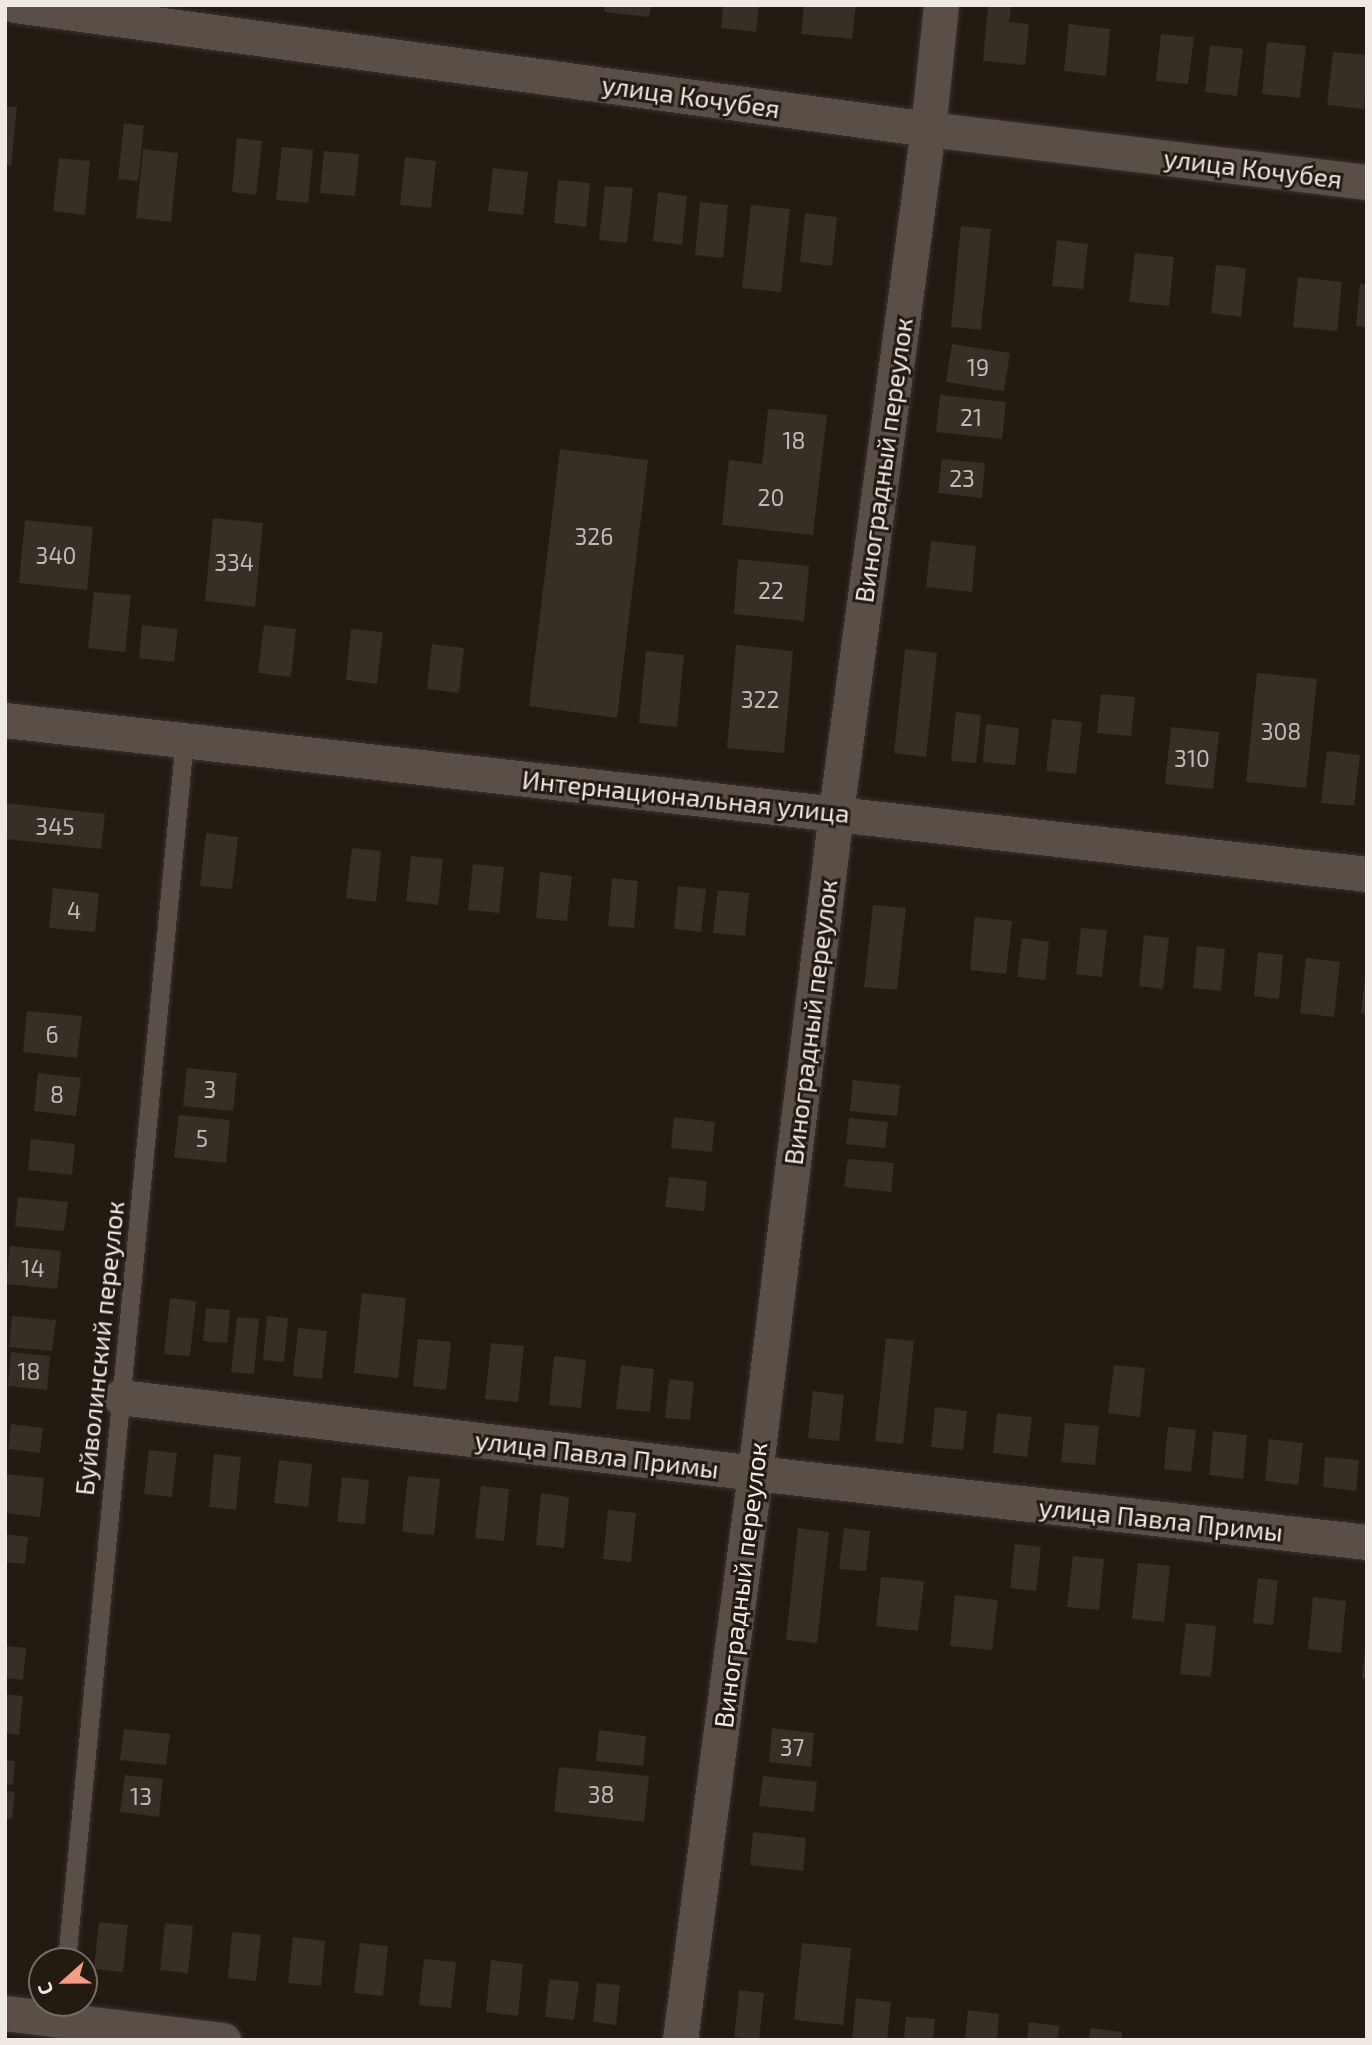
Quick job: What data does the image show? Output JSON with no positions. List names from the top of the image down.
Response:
{
  "streets": {
    "street": [
      "улица Кочубея",
      "Виноградный переулок",
      "Интернациональная улица",
      "улица Павла Примы"
    ],
    "lane": ["Буйволинский переулок"]
  },
  "crossings": [
    ["улица Кочубея", "Виноградный переулок"],
    ["Виноградный переулок", "Интернациональная улица"],
    ["Виноградный переулок", "улица Павла Примы"],
    ["Интернациональная улица", "Буйволинский переулок"],
    ["Буйволинский переулок", "улица Павла Примы"]
  ],
  "house_numbers": [
    "19",
    "21",
    "18",
    "23",
    "20",
    "326",
    "340",
    "334",
    "22",
    "322",
    "308",
    "310",
    "345",
    "4",
    "6",
    "3",
    "8",
    "5",
    "14",
    "18",
    "37",
    "38",
    "13"
  ],
  "north": "left"
}
